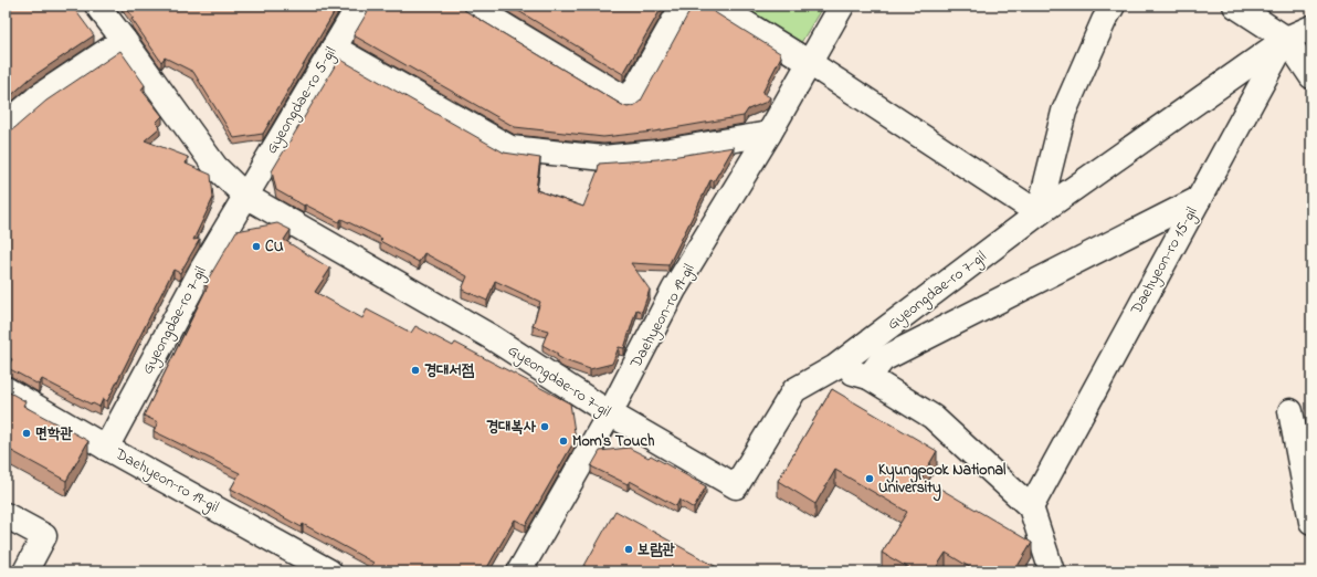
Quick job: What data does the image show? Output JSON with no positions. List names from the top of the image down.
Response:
{
  "streets": {
    "street": [
      "Gyeongdae-ro 5-gil",
      "Daehyeon-ro 15-gil",
      "Gyeongdae-ro 7-gil",
      "Daehyeon-ro 19-gil"
    ]
  },
  "crossings": [
    ["Gyeongdae-ro 5-gil", "Gyeongdae-ro 7-gil"],
    ["Daehyeon-ro 15-gil", "Gyeongdae-ro 7-gil"],
    ["Gyeongdae-ro 7-gil", "Daehyeon-ro 19-gil"]
  ],
  "places": [
    "CU",
    "경대서점",
    "경대복사",
    "면학관",
    "Mom's Touch",
    "Kyungpook National University",
    "보람관"
  ]
}
